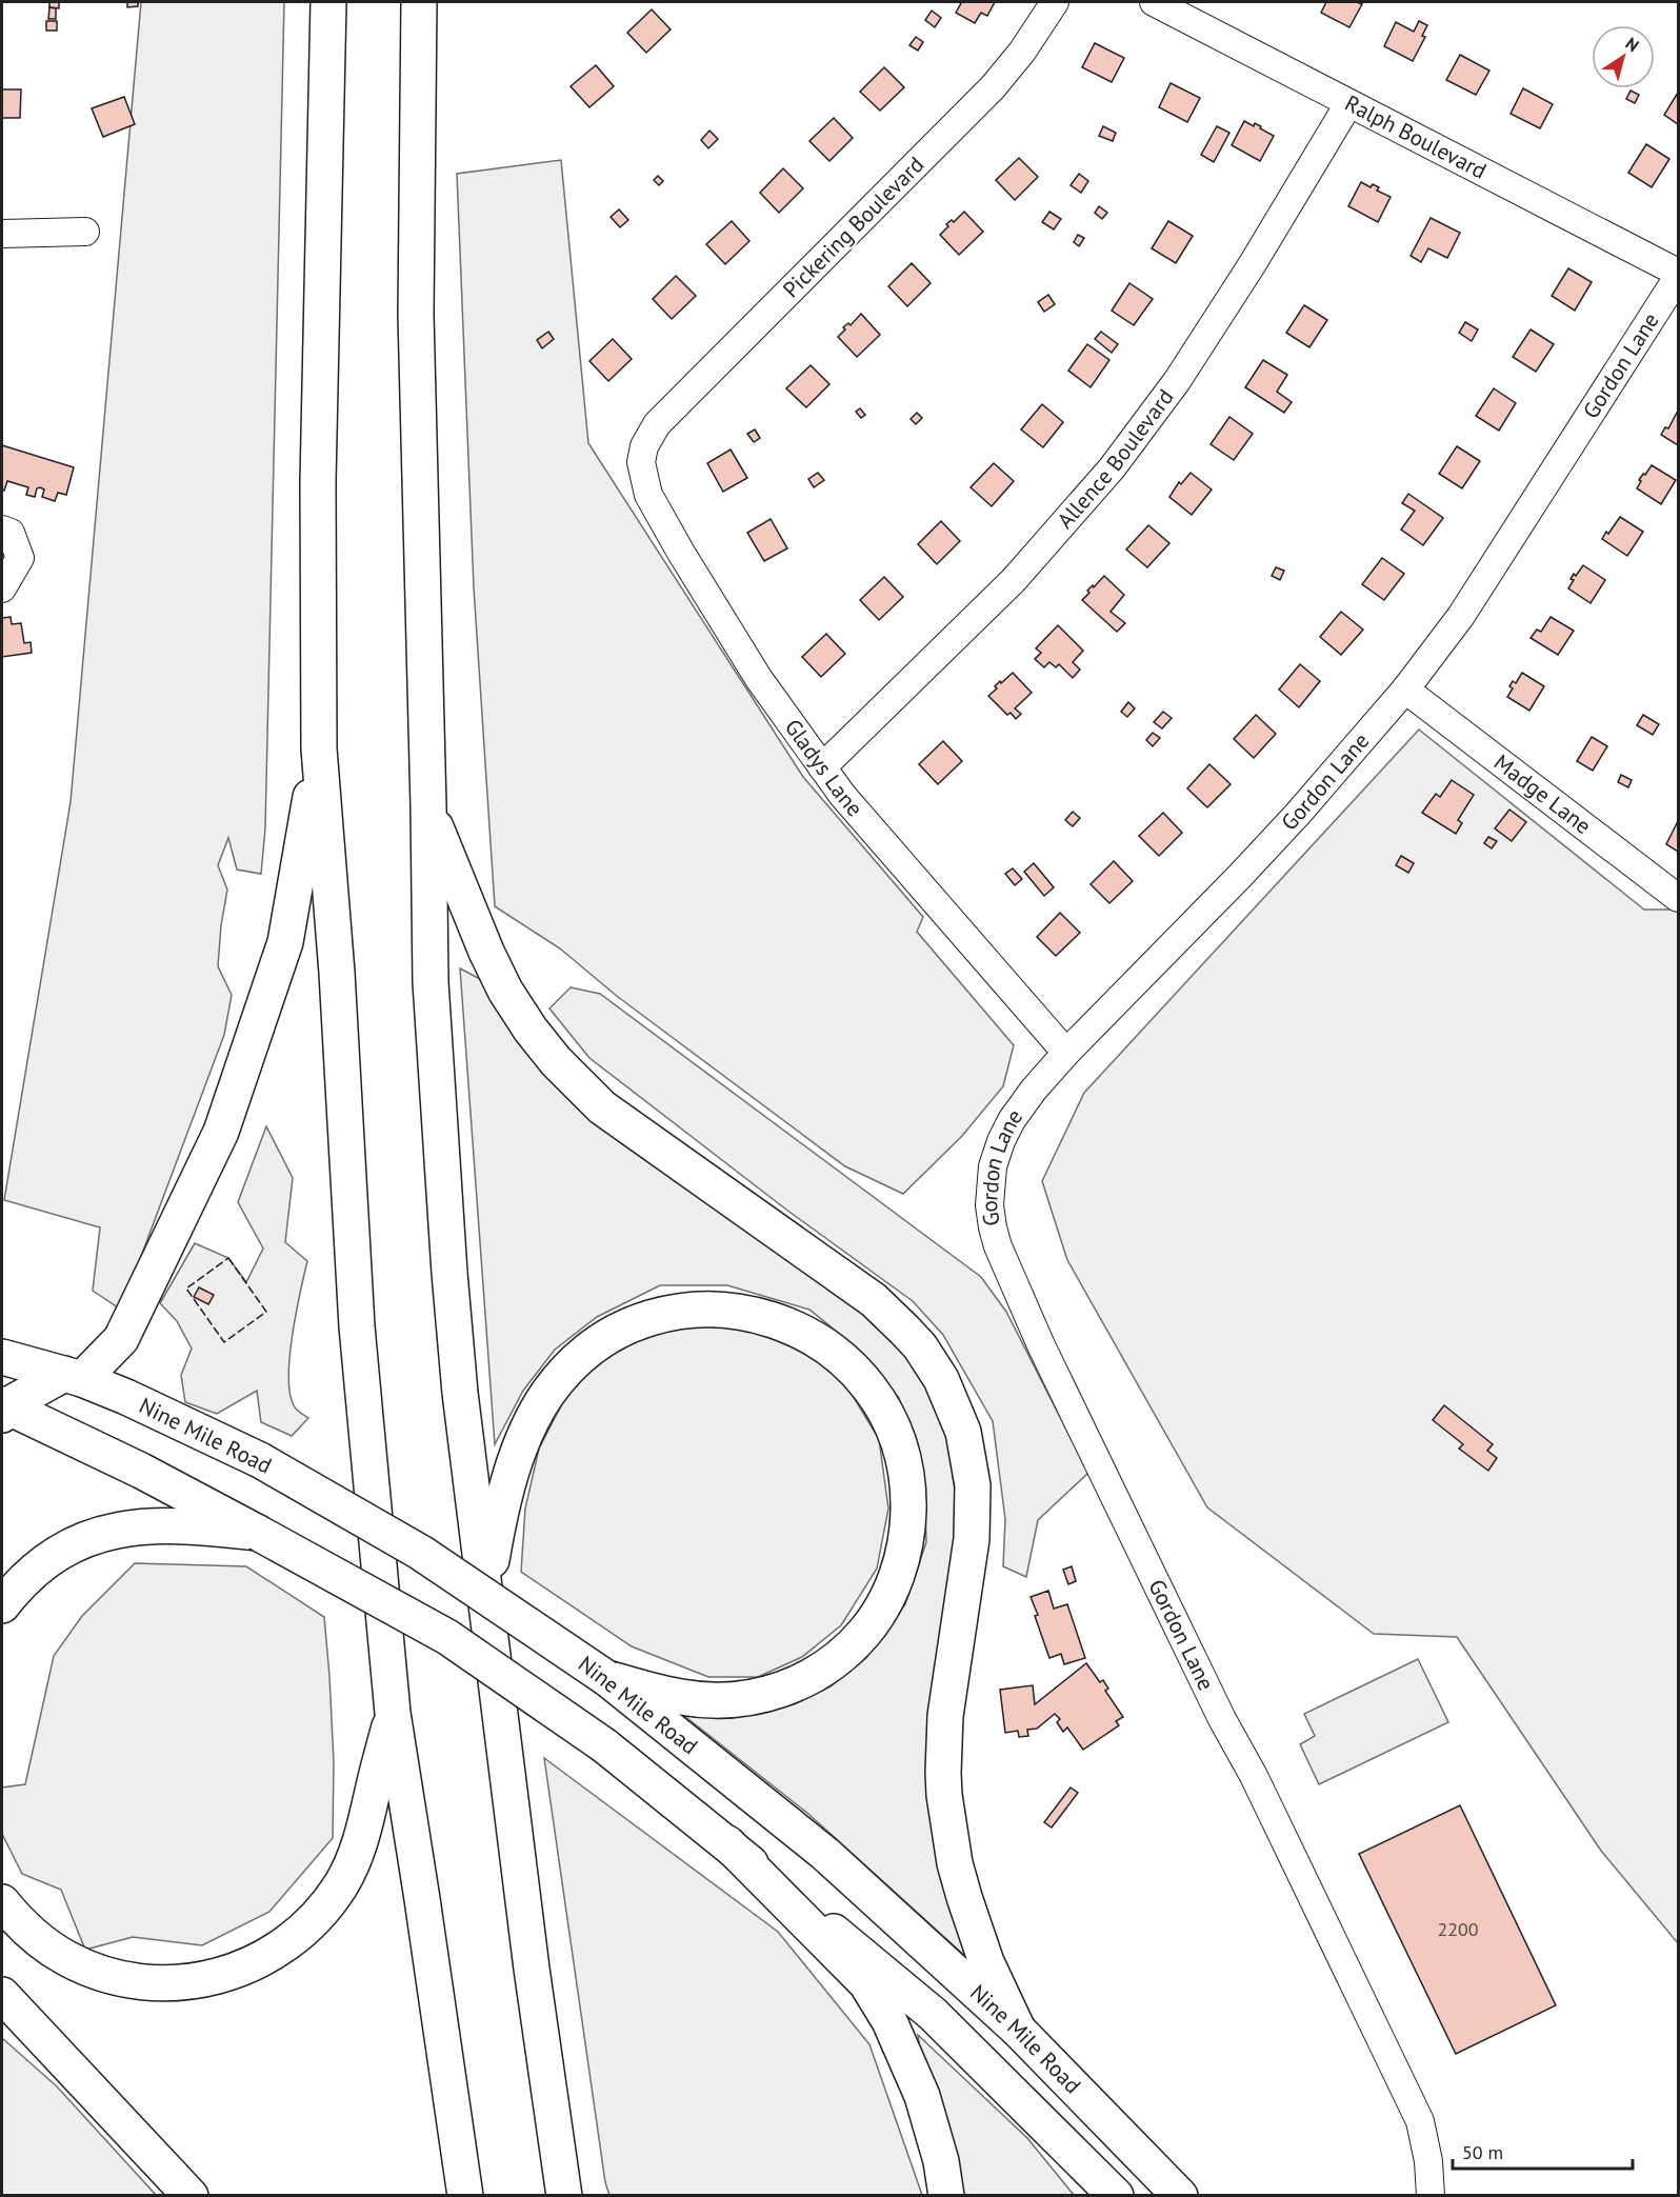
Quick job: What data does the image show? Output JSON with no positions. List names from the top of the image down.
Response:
{
  "streets": {
    "main road": ["Nine Mile Road"],
    "street": [
      "Ralph Boulevard",
      "Pickering Boulevard",
      "Gordon Lane",
      "Allence Boulevard",
      "Gladys Lane",
      "Madge Lane"
    ]
  },
  "crossings": [
    ["Ralph Boulevard", "Gordon Lane"],
    ["Ralph Boulevard", "Allence Boulevard"],
    ["Pickering Boulevard", "Gladys Lane"],
    ["Gordon Lane", "Gladys Lane"],
    ["Gordon Lane", "Madge Lane"],
    ["Allence Boulevard", "Gladys Lane"]
  ],
  "house_numbers": ["2200"],
  "scale_bar": "50 m",
  "north": "top right"
}
